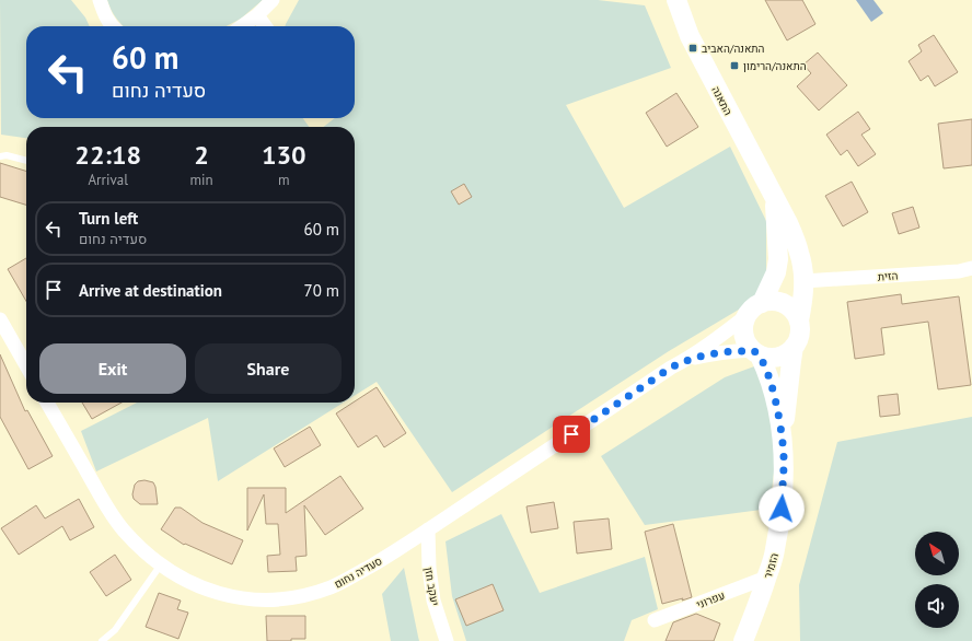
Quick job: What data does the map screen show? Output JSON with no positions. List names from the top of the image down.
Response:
{
  "streets": {
    "street": [
      "התאנה",
      "הזית",
      "הזמיר",
      "סעדיה נחום",
      "יעקב חזן",
      "עפרוני"
    ]
  },
  "crossings": [
    ["התאנה", "הזית"],
    ["התאנה", "הזמיר"],
    ["התאנה", "סעדיה נחום"],
    ["הזמיר", "סעדיה נחום"],
    ["הזמיר", "עפרוני"],
    ["סעדיה נחום", "יעקב חזן"]
  ],
  "places": {
    "transit": ["התאנה/האביב", "התאנה/הרימון"]
  },
  "north": "top left",
  "page": {
    "turn": ["60 m", "סעדיה נחום"],
    "eta": [
      "22:18",
      "Arrival",
      "2",
      "min",
      "130",
      "m"
    ],
    "list": [
      {
        "name": "Turn left",
        "note": "סעדיה נחום",
        "value": "60 m"
      },
      {
        "name": "Arrive at destination",
        "value": "70 m"
      }
    ],
    "buttons": ["Exit", "Share"]
  }
}
